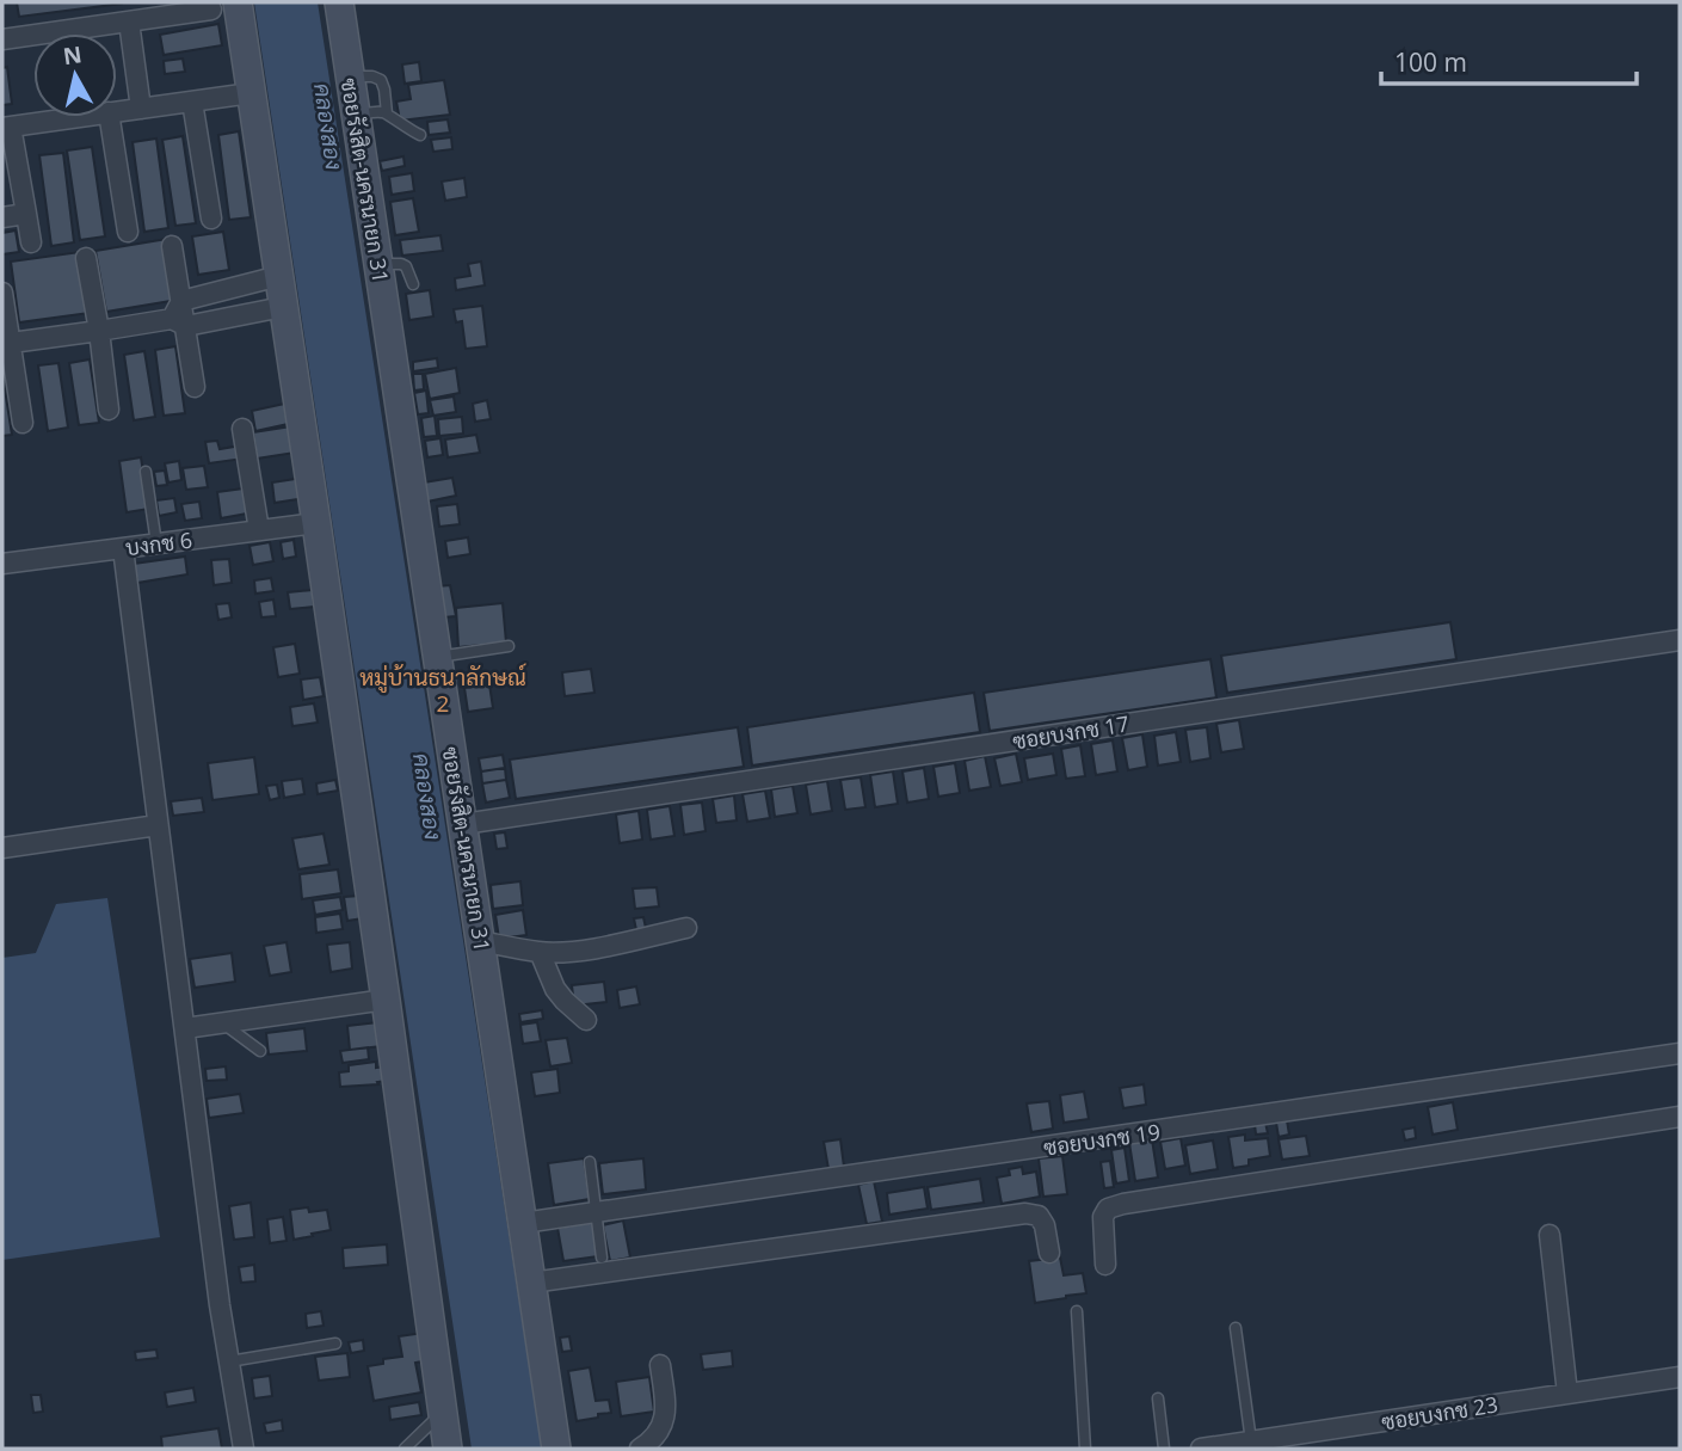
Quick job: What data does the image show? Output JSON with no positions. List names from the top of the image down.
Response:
{
  "streets": {
    "street": [
      "ซอยรังสิต-นครนายก 31",
      "บงกช 6",
      "ซอยบงกช 17",
      "ซอยบงกช 19",
      "ซอยบงกช 23"
    ]
  },
  "crossings": [
    ["ซอยรังสิต-นครนายก 31", "ซอยบงกช 17"],
    ["ซอยรังสิต-นครนายก 31", "ซอยบงกช 19"]
  ],
  "districts": ["หมู่บ้านธนาลักษณ์ 2"],
  "water": ["คลองสอง"],
  "scale_bar": "100 m",
  "north": "top"
}
